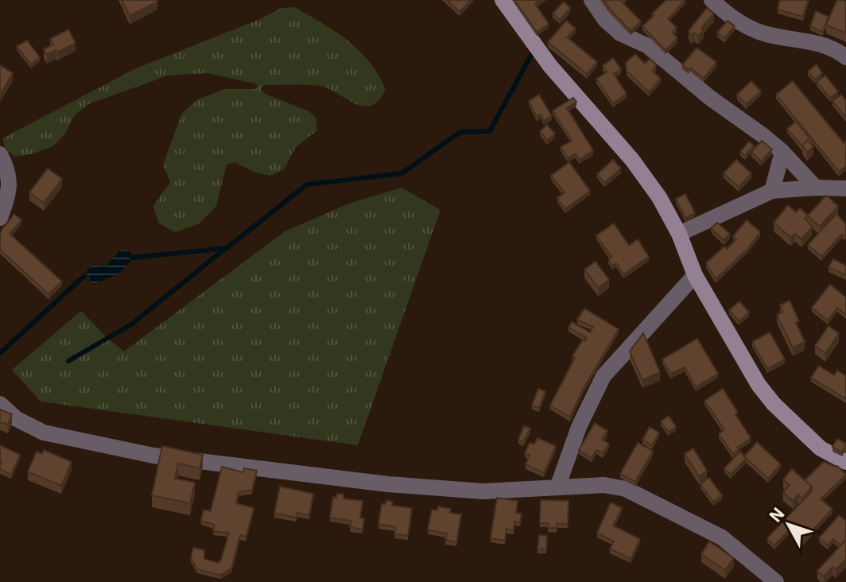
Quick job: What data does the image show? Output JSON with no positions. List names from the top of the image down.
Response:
{
  "north": "top left"
}
